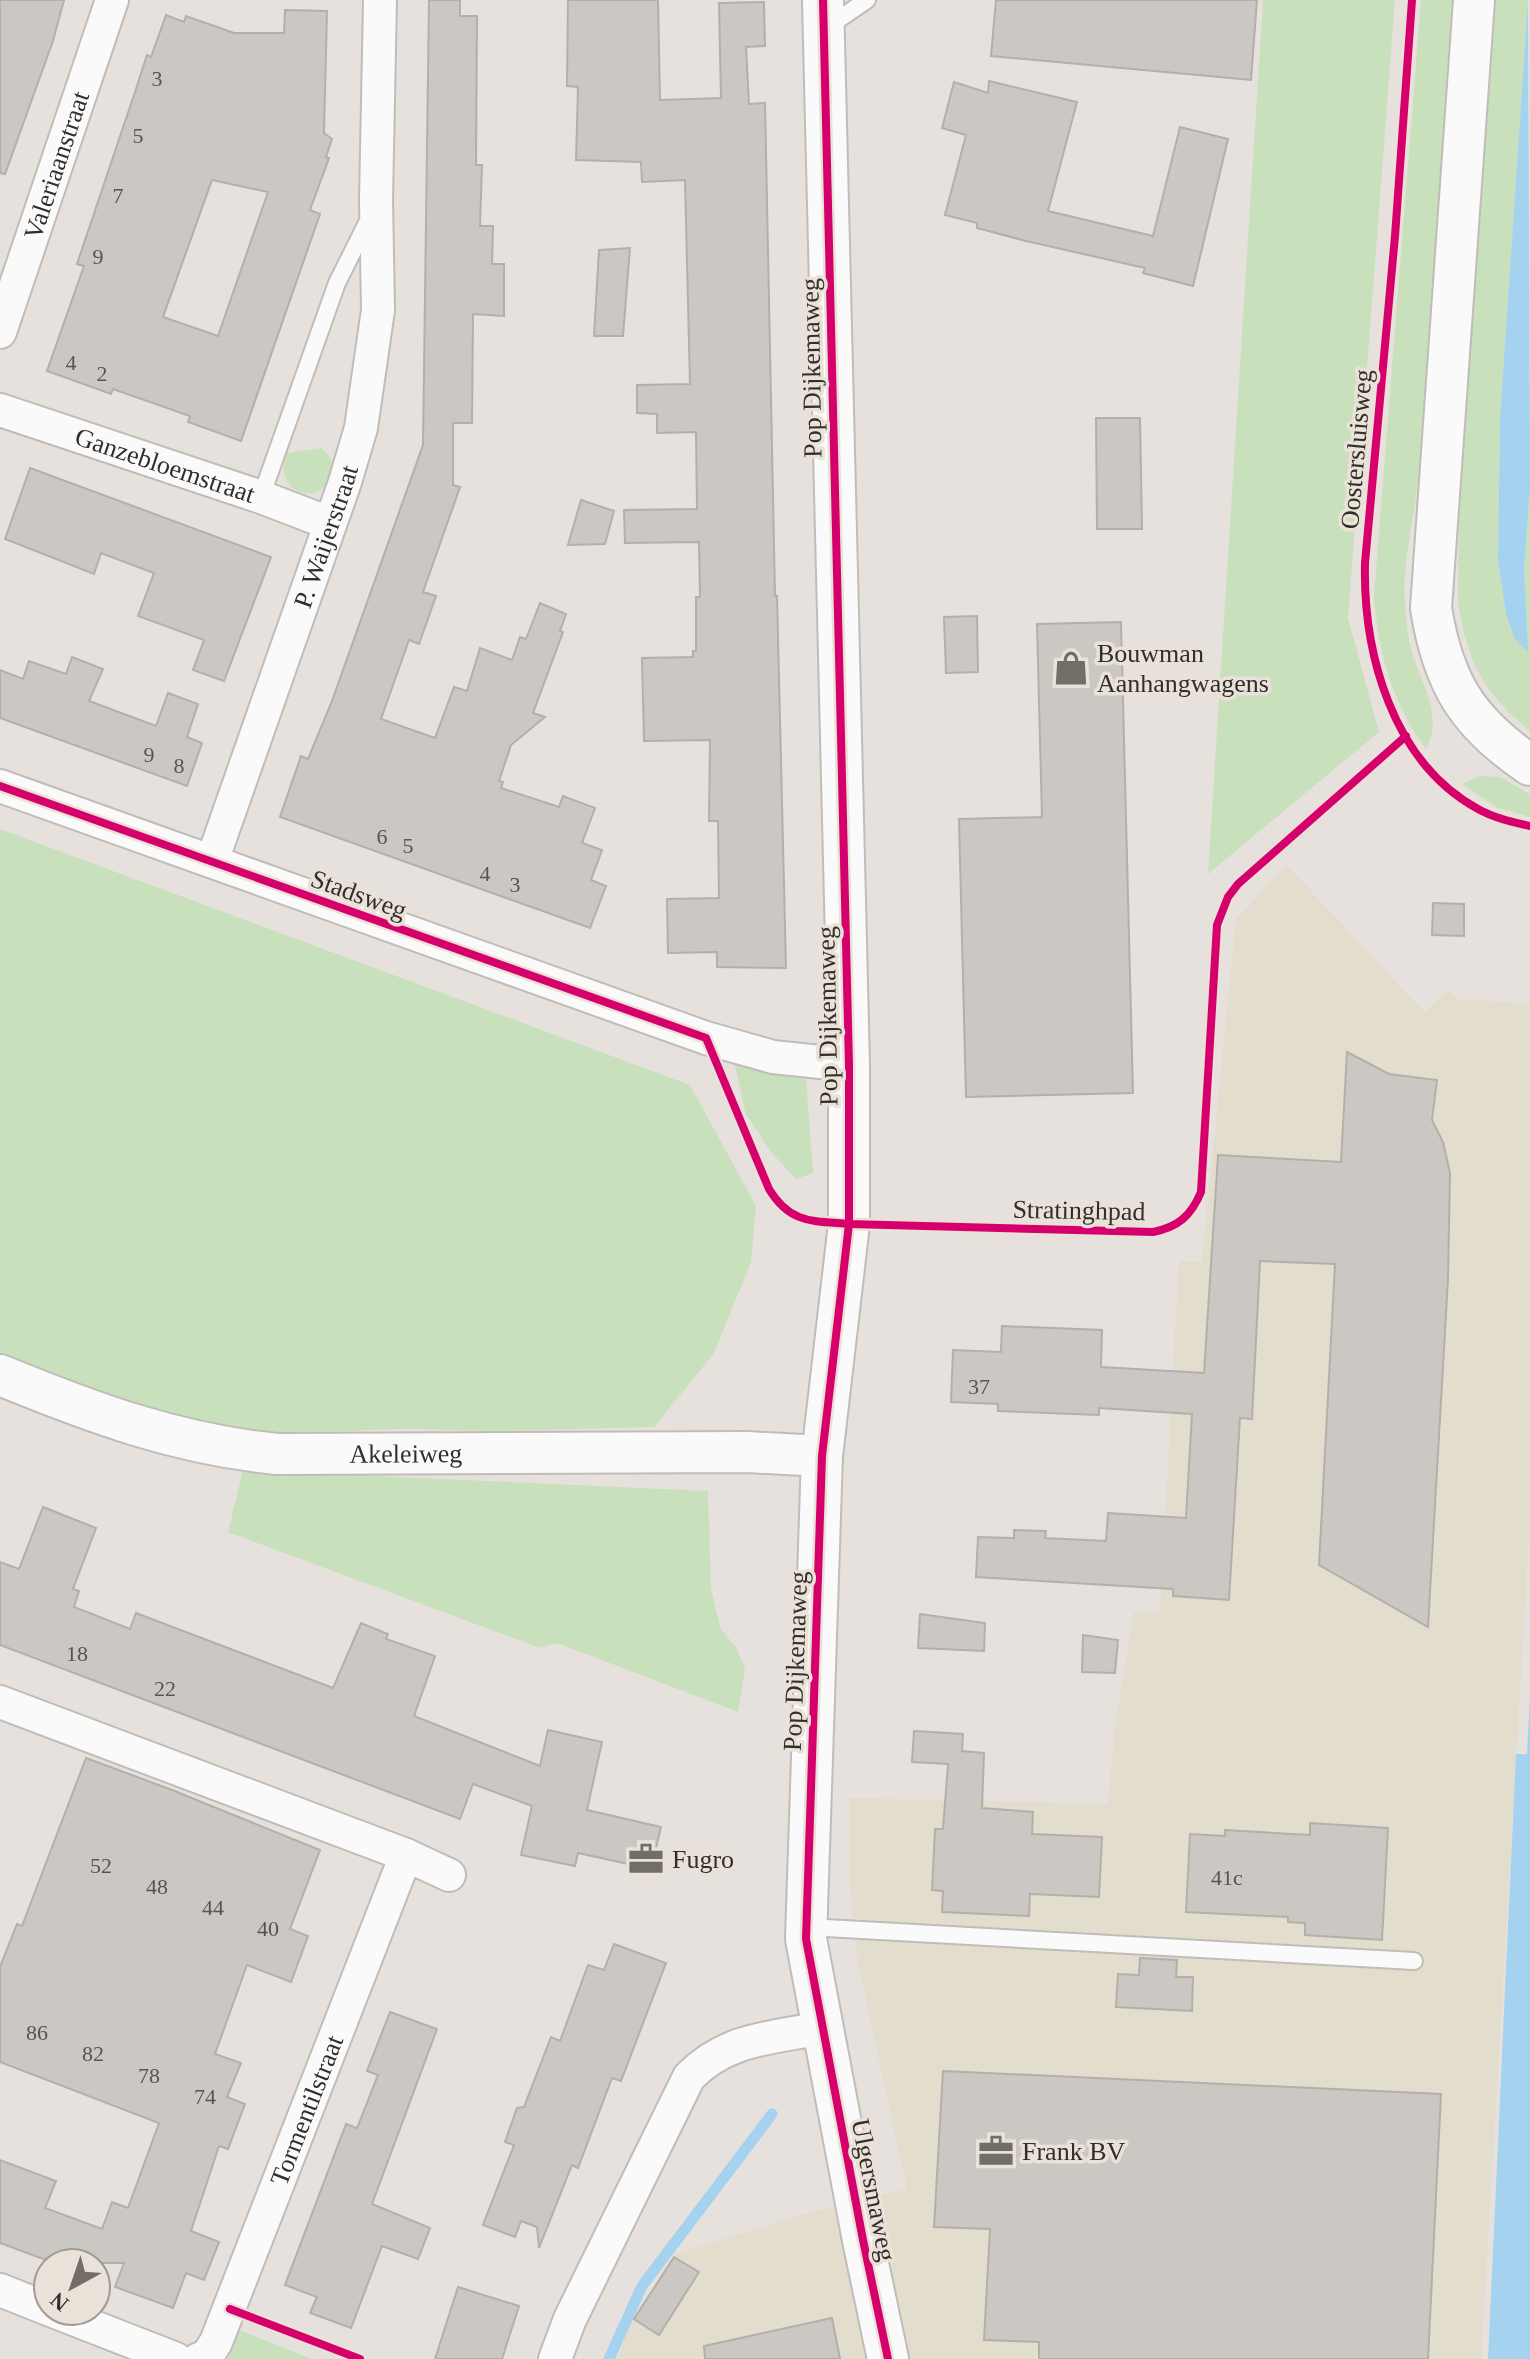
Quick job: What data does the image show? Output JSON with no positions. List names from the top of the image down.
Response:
{
  "streets": {
    "street": [
      "Valeriaanstraat",
      "Pop Dijkemaweg",
      "Ganzebloemstraat",
      "P. Waijerstraat",
      "Stadsweg",
      "Akeleiweg",
      "Tormentilstraat",
      "Ulgersmaweg"
    ],
    "cycle path": ["Oostersluisweg", "Stratinghpad"]
  },
  "crossings": [
    ["Pop Dijkemaweg", "Stadsweg"],
    ["Pop Dijkemaweg", "Akeleiweg"],
    ["Pop Dijkemaweg", "Ulgersmaweg"],
    ["Ganzebloemstraat", "P. Waijerstraat"],
    ["P. Waijerstraat", "Stadsweg"]
  ],
  "places": {
    "shop": ["Bouwman Aanhangwagens"],
    "office": ["Fugro", "Frank BV"]
  },
  "house_numbers": [
    "3",
    "5",
    "7",
    "9",
    "4",
    "2",
    "9",
    "8",
    "6",
    "5",
    "4",
    "3",
    "37",
    "18",
    "22",
    "52",
    "41c",
    "48",
    "44",
    "40",
    "86",
    "82",
    "78",
    "74"
  ],
  "north": "bottom left"
}
